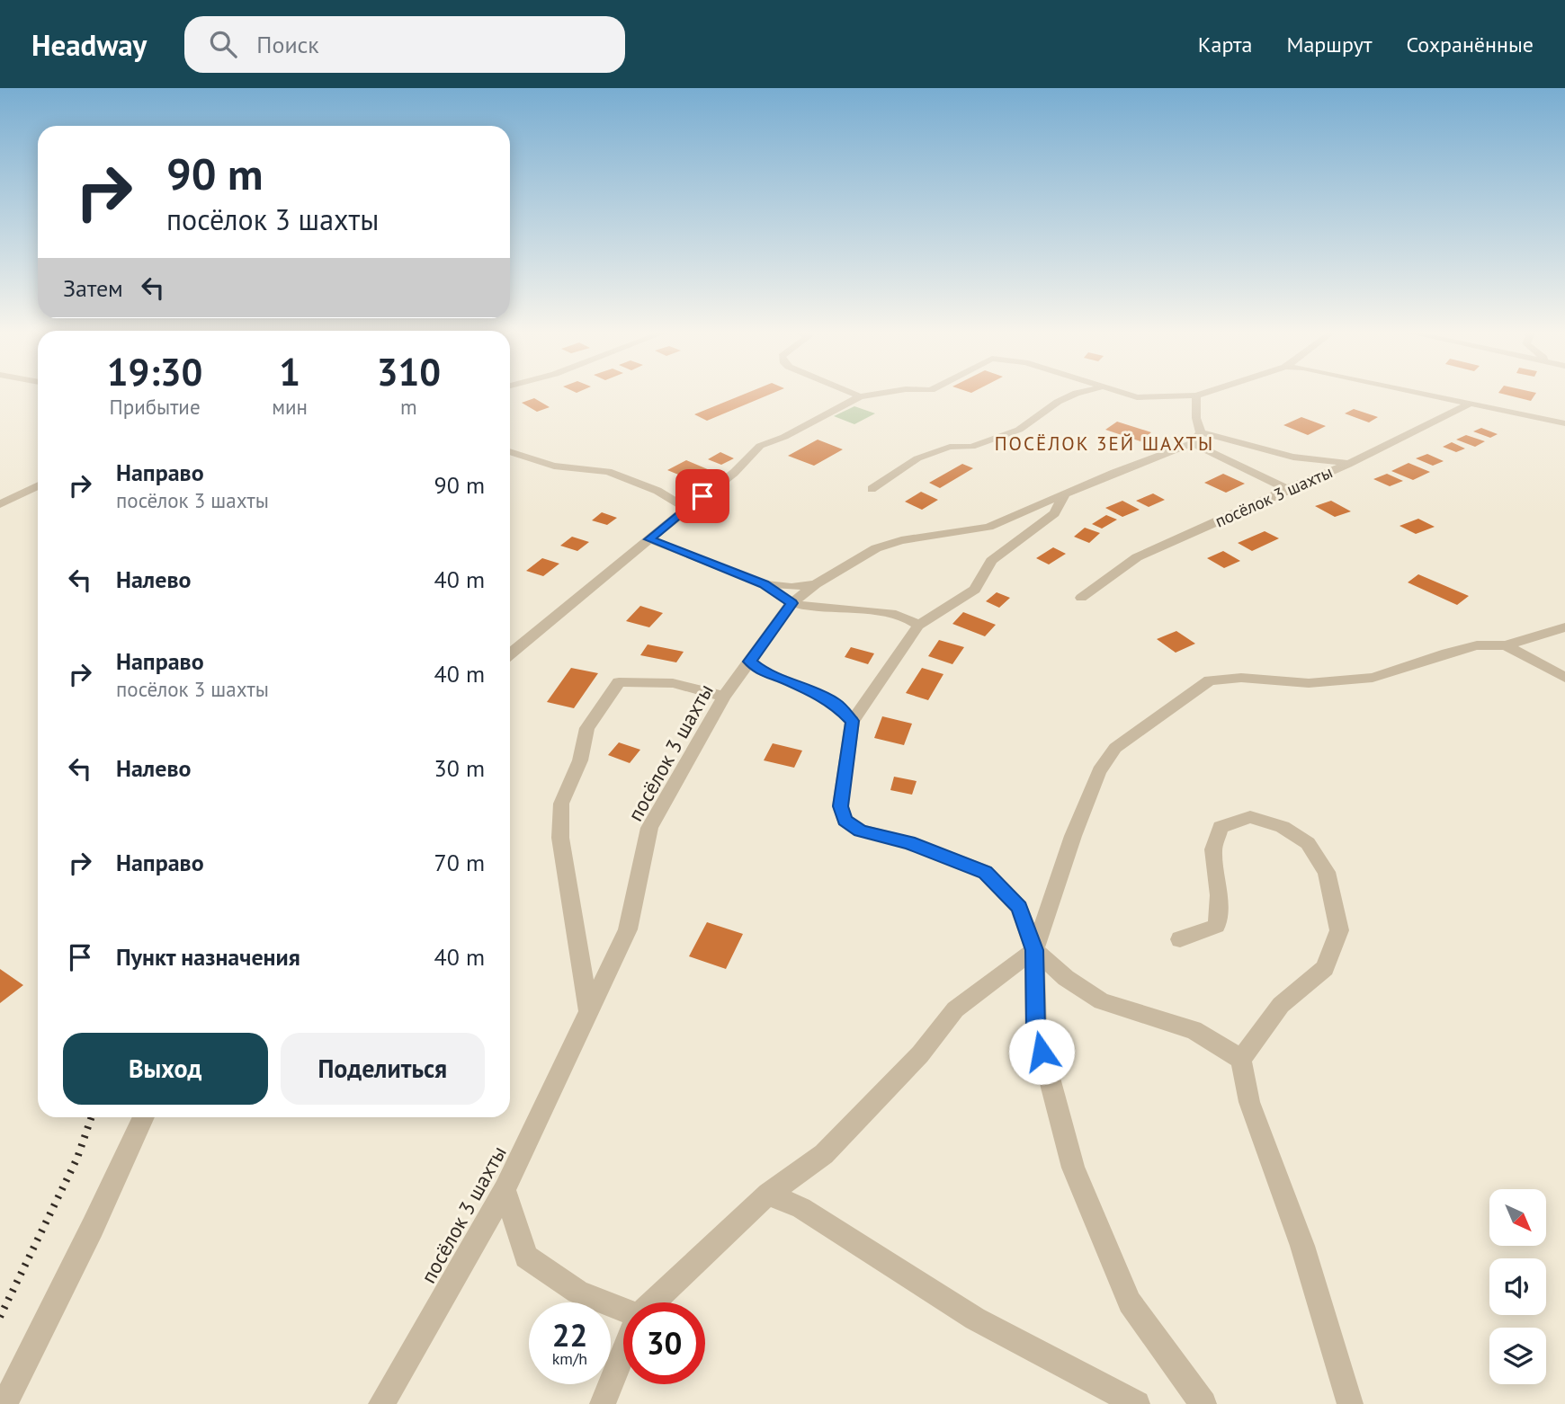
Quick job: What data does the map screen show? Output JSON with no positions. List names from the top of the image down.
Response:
{
  "streets": {
    "street": ["посёлок 3 шахты"]
  },
  "districts": ["ПОСЁЛОК 3ЕЙ ШАХТЫ"],
  "north": "bottom right",
  "page": {
    "header": "Headway",
    "search": "Поиск",
    "nav": ["Карта", "Маршрут", "Сохранённые"],
    "turn": ["90 m", "посёлок 3 шахты"],
    "then": "Затем",
    "eta": [
      "19:30",
      "Прибытие",
      "1",
      "мин",
      "310",
      "m"
    ],
    "list": [
      {
        "name": "Направо",
        "note": "посёлок 3 шахты",
        "value": "90 m"
      },
      {
        "name": "Налево",
        "value": "40 m"
      },
      {
        "name": "Направо",
        "note": "посёлок 3 шахты",
        "value": "40 m"
      },
      {
        "name": "Налево",
        "value": "30 m"
      },
      {
        "name": "Направо",
        "value": "70 m"
      },
      {
        "name": "Пункт назначения",
        "value": "40 m"
      }
    ],
    "buttons": ["Выход", "Поделиться"],
    "speed": "22 km/h",
    "limit": "30"
  }
}
